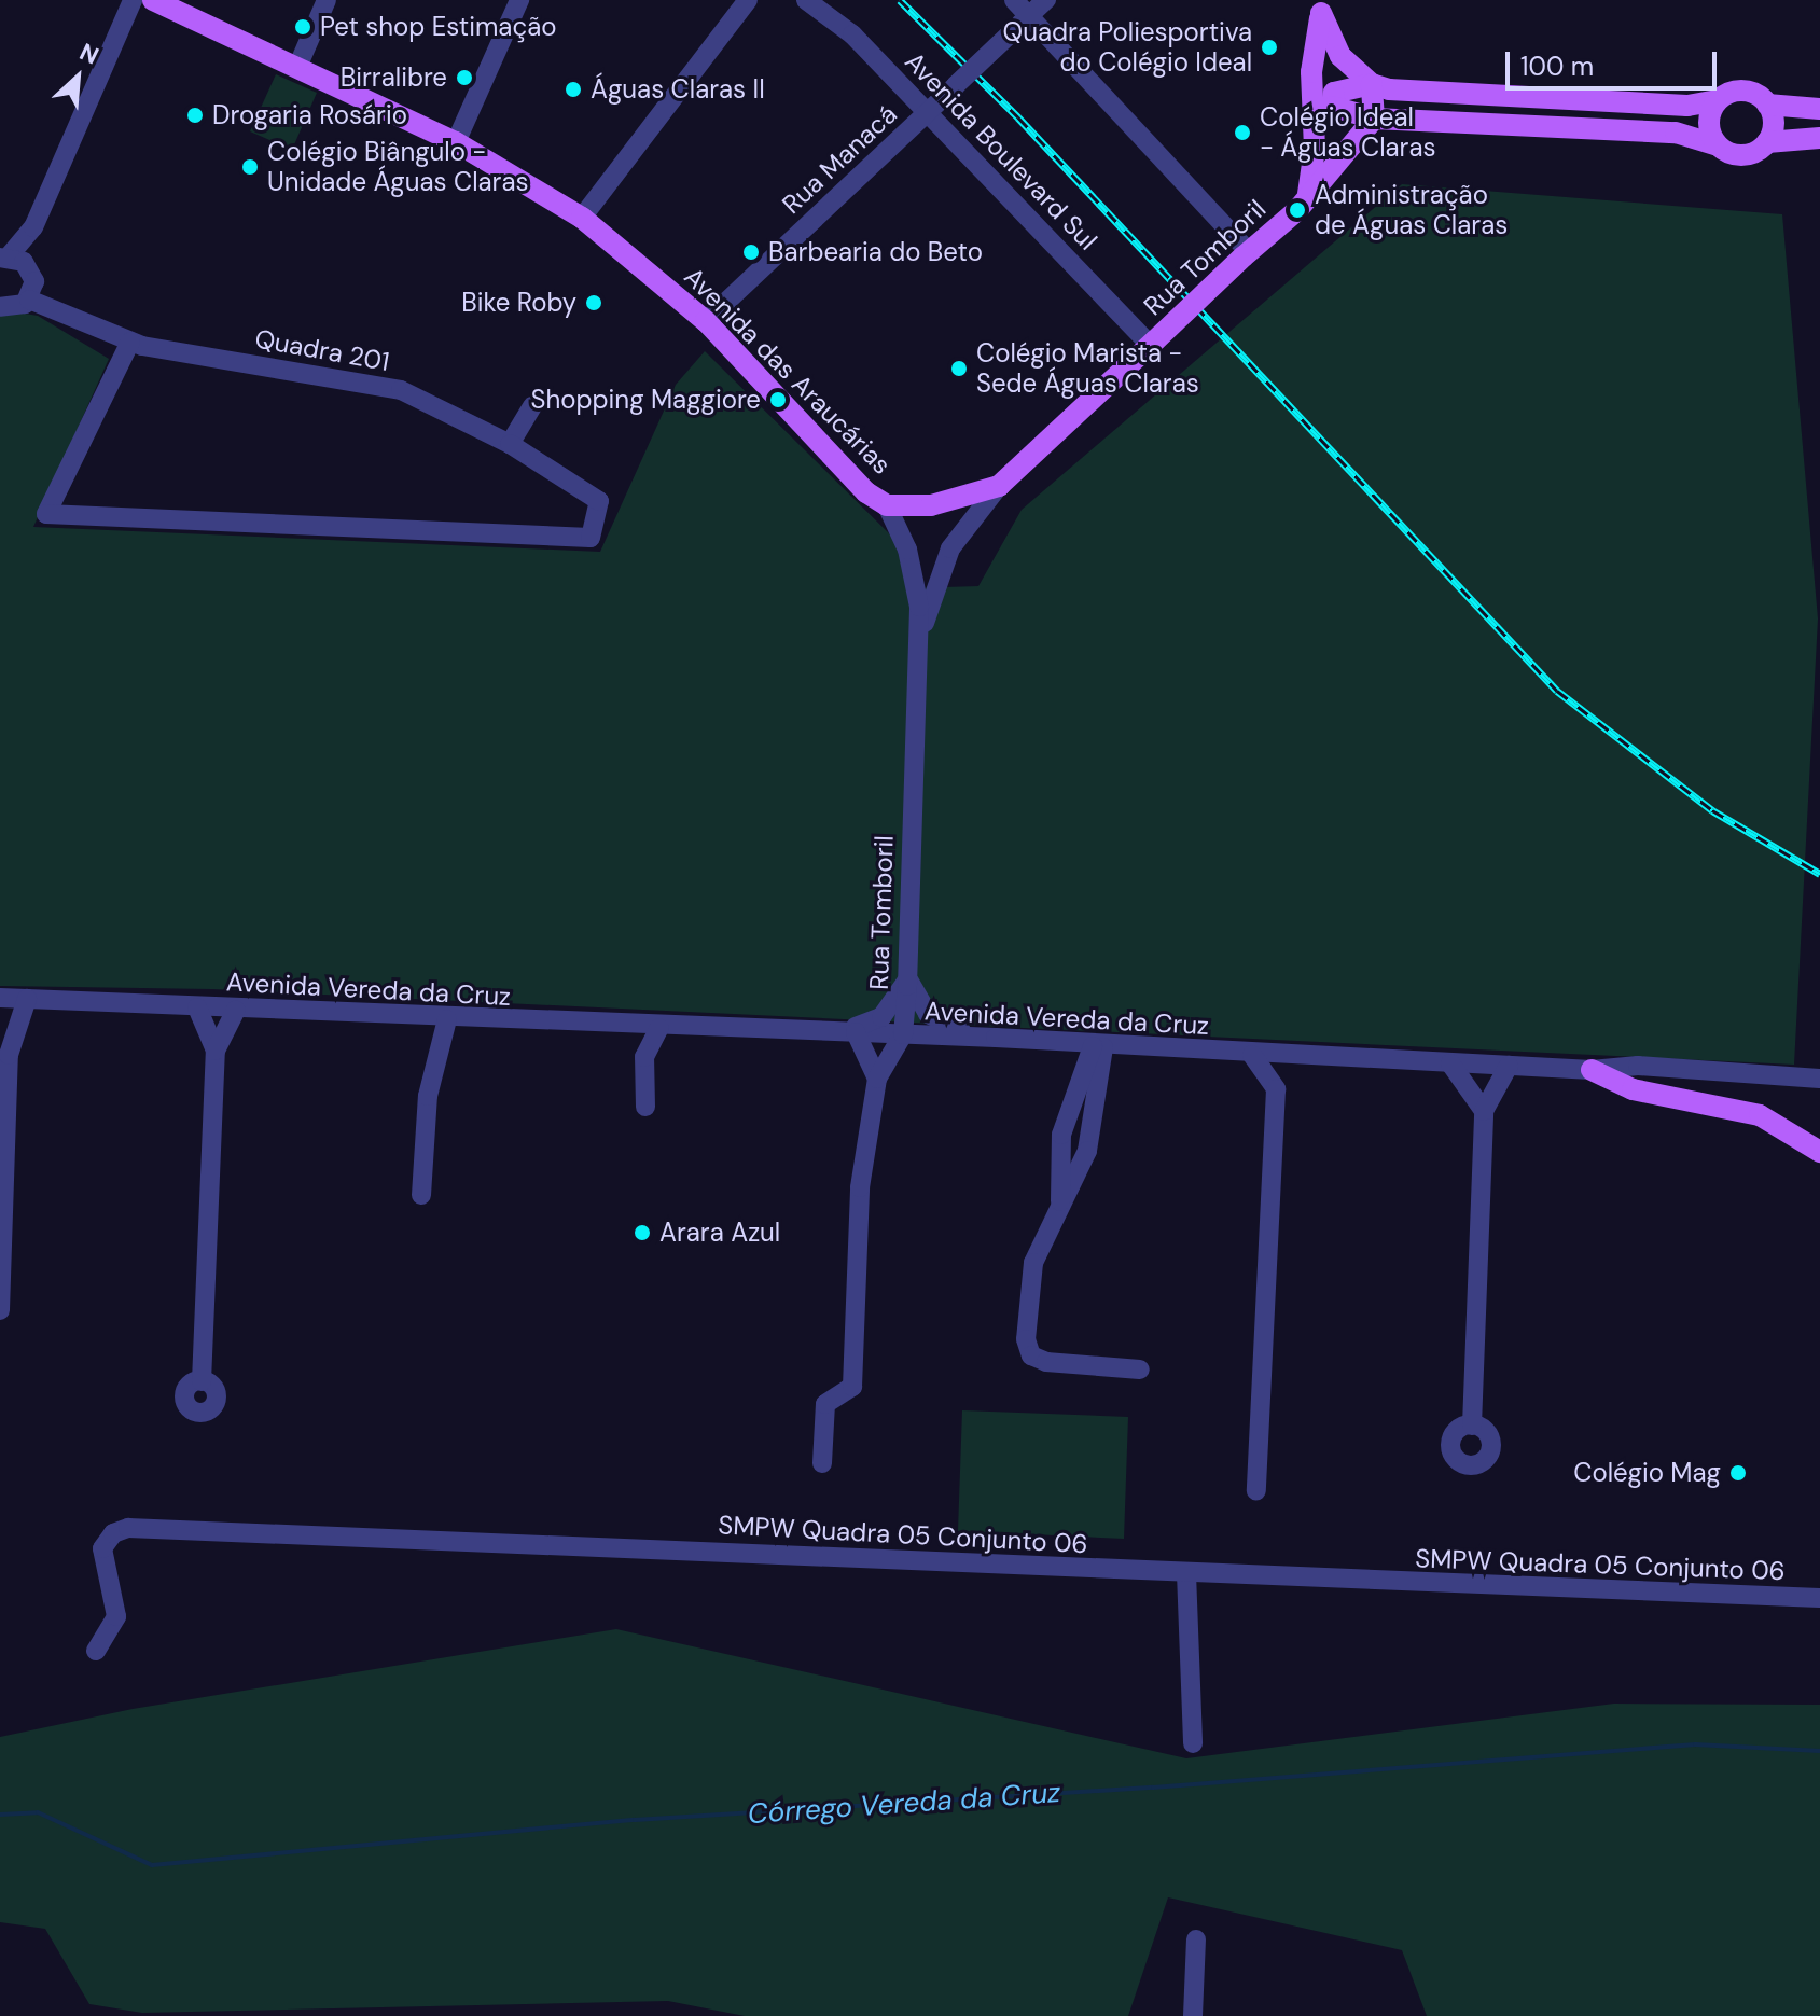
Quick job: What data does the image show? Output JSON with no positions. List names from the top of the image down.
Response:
{
  "streets": {
    "main road": ["Rua Tomboril", "Avenida das Araucárias"],
    "street": [
      "Avenida Boulevard Sul",
      "Rua Manacá",
      "Quadra 201",
      "Avenida Vereda da Cruz",
      "SMPW Quadra 05 Conjunto 06"
    ]
  },
  "crossings": [
    ["Avenida Boulevard Sul", "Rua Manacá"],
    ["Avenida Boulevard Sul", "Rua Tomboril"],
    ["Rua Manacá", "Avenida das Araucárias"],
    ["Rua Tomboril", "Avenida das Araucárias"],
    ["Rua Tomboril", "Avenida Vereda da Cruz"]
  ],
  "water": ["Córrego Vereda da Cruz"],
  "places": [
    "Pet shop Estimação",
    "Quadra Poliesportiva do Colégio Ideal",
    "Birralibre",
    "Águas Claras II",
    "Drogaria Rosário",
    "Colégio Ideal - Águas Claras",
    "Colégio Biângulo - Unidade Águas Claras",
    "Administração de Águas Claras",
    "Barbearia do Beto",
    "Bike Roby",
    "Colégio Marista - Sede Águas Claras",
    "Shopping Maggiore",
    "Arara Azul",
    "Colégio Mag"
  ],
  "scale_bar": "100 m",
  "north": "top right"
}
